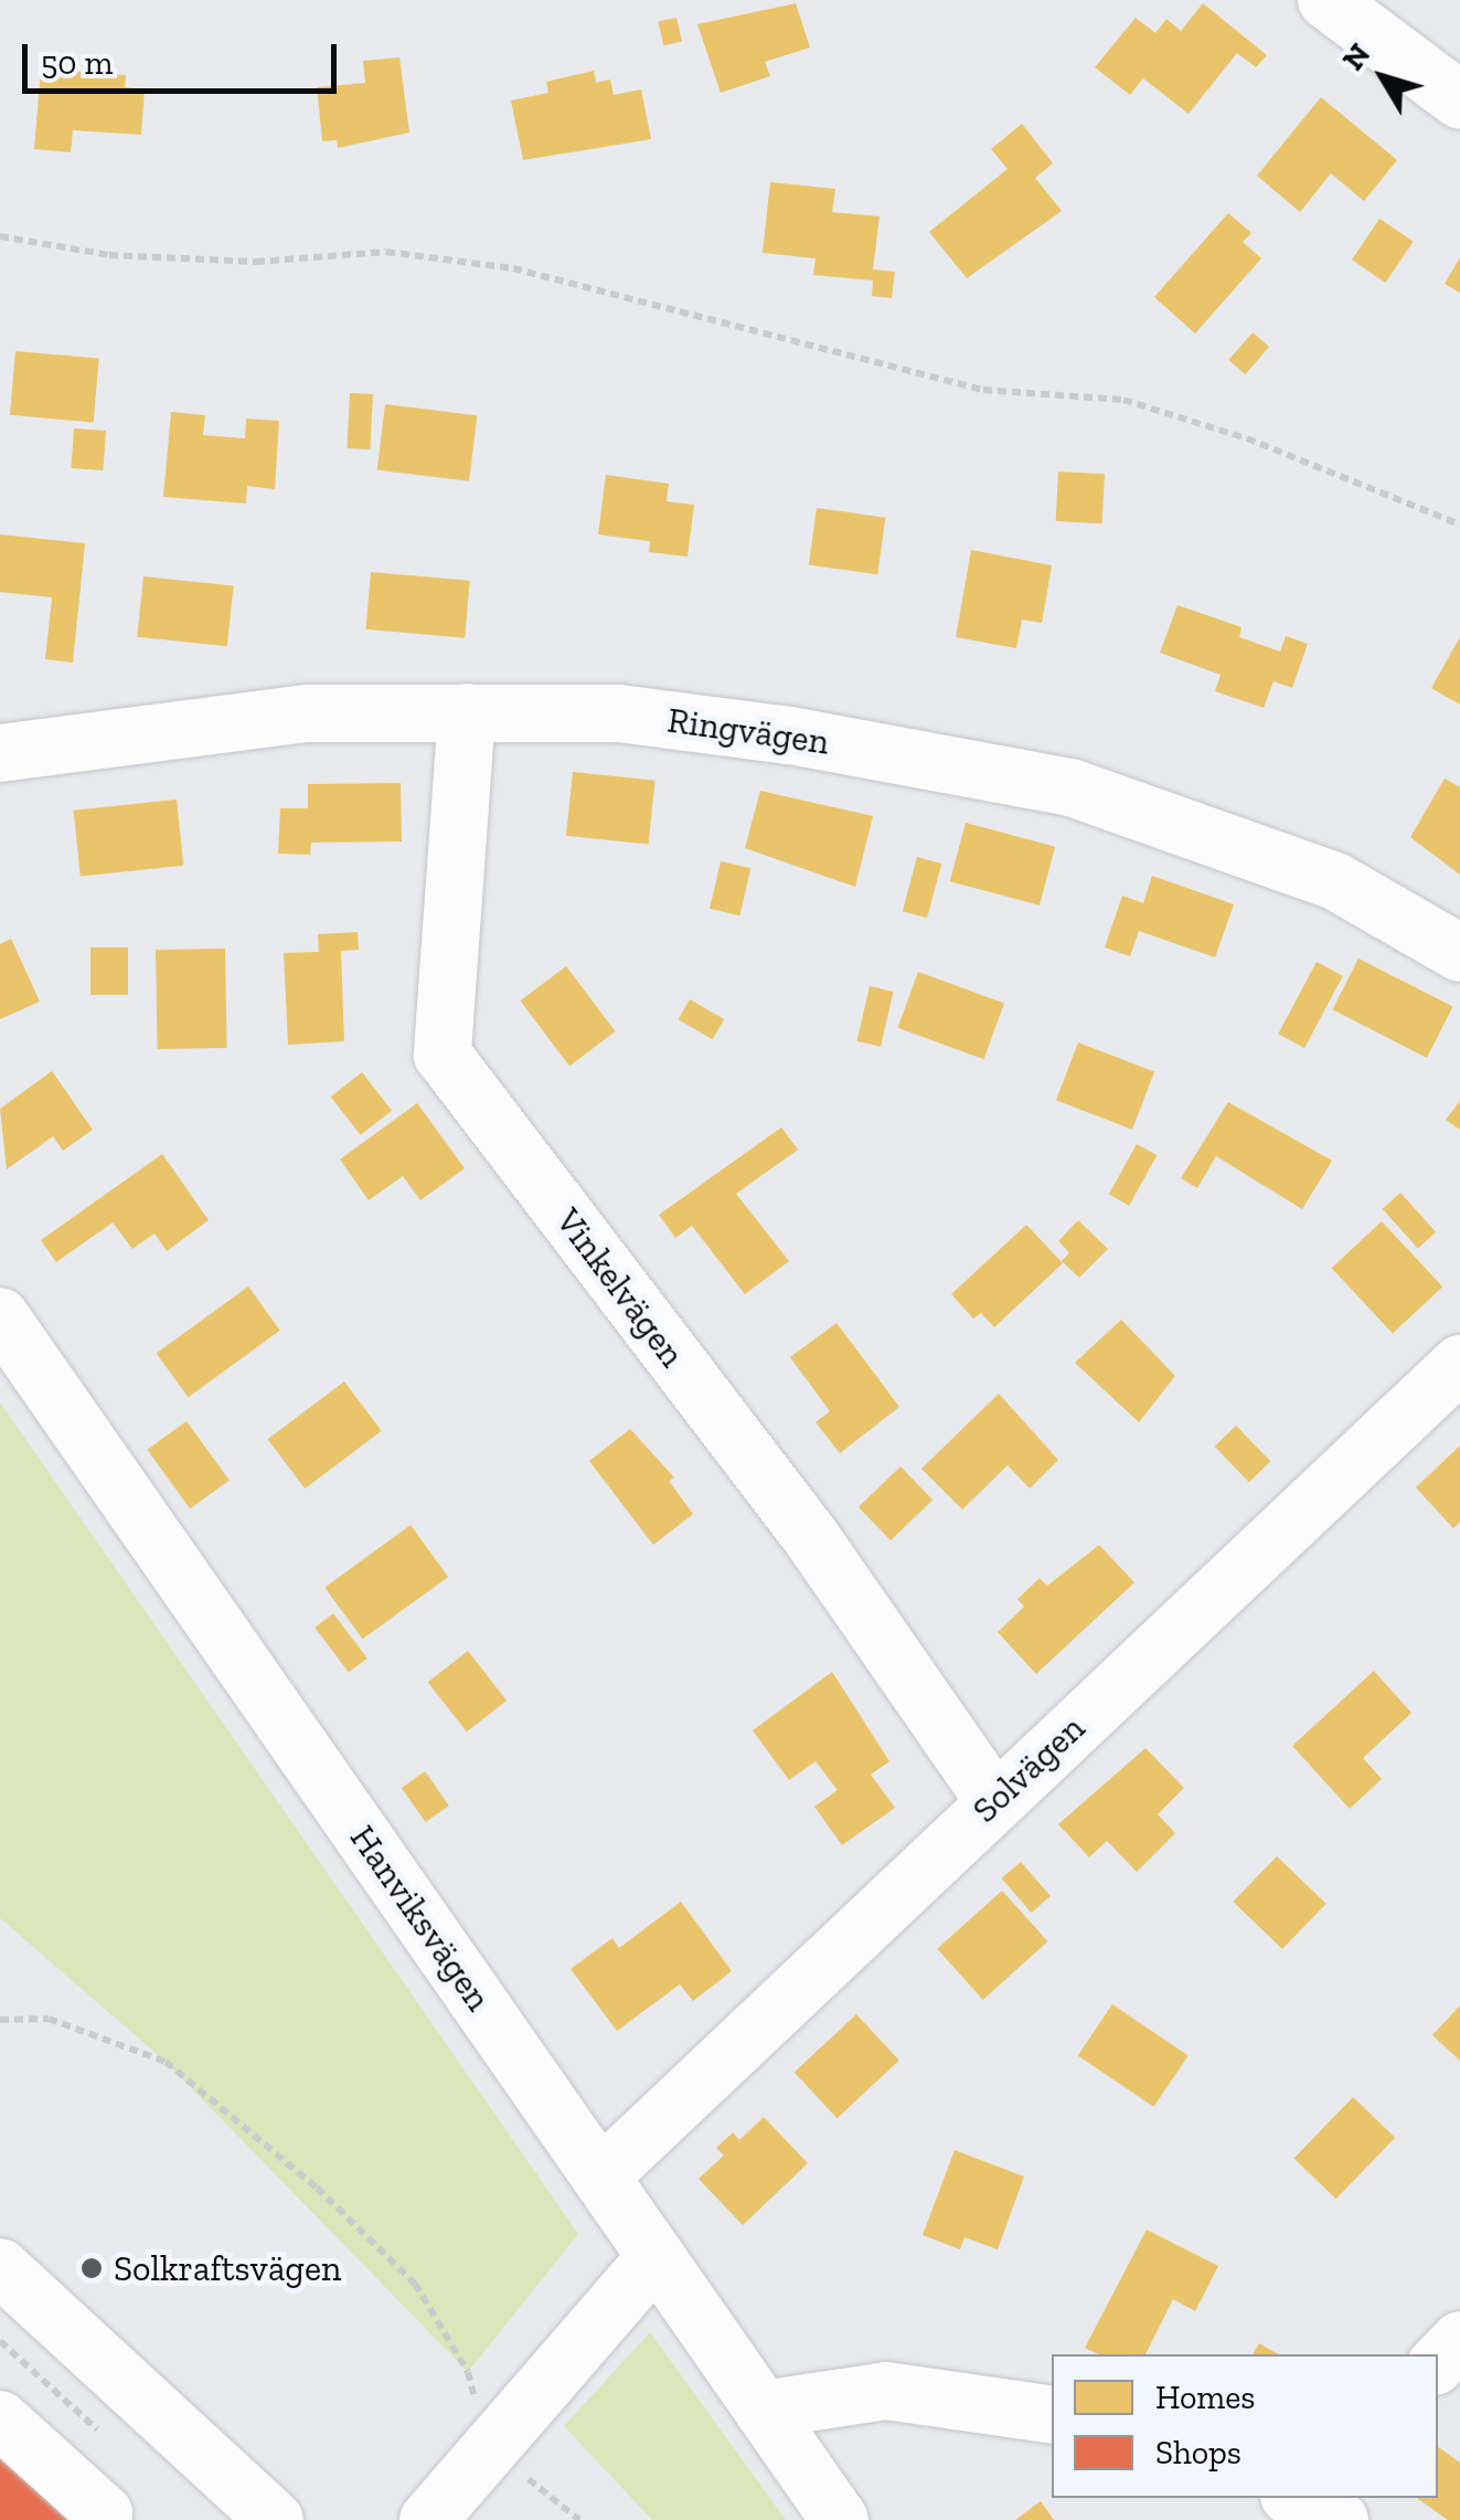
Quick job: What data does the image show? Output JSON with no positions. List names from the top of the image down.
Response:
{
  "streets": {
    "street": [
      "Ringvägen",
      "Vinkelvägen",
      "Solvägen",
      "Hanviksvägen"
    ]
  },
  "crossings": [
    ["Ringvägen", "Vinkelvägen"],
    ["Vinkelvägen", "Solvägen"],
    ["Solvägen", "Hanviksvägen"]
  ],
  "places": ["Solkraftsvägen"],
  "legend": ["Homes", "Shops"],
  "scale_bar": "50 m",
  "north": "top left"
}
